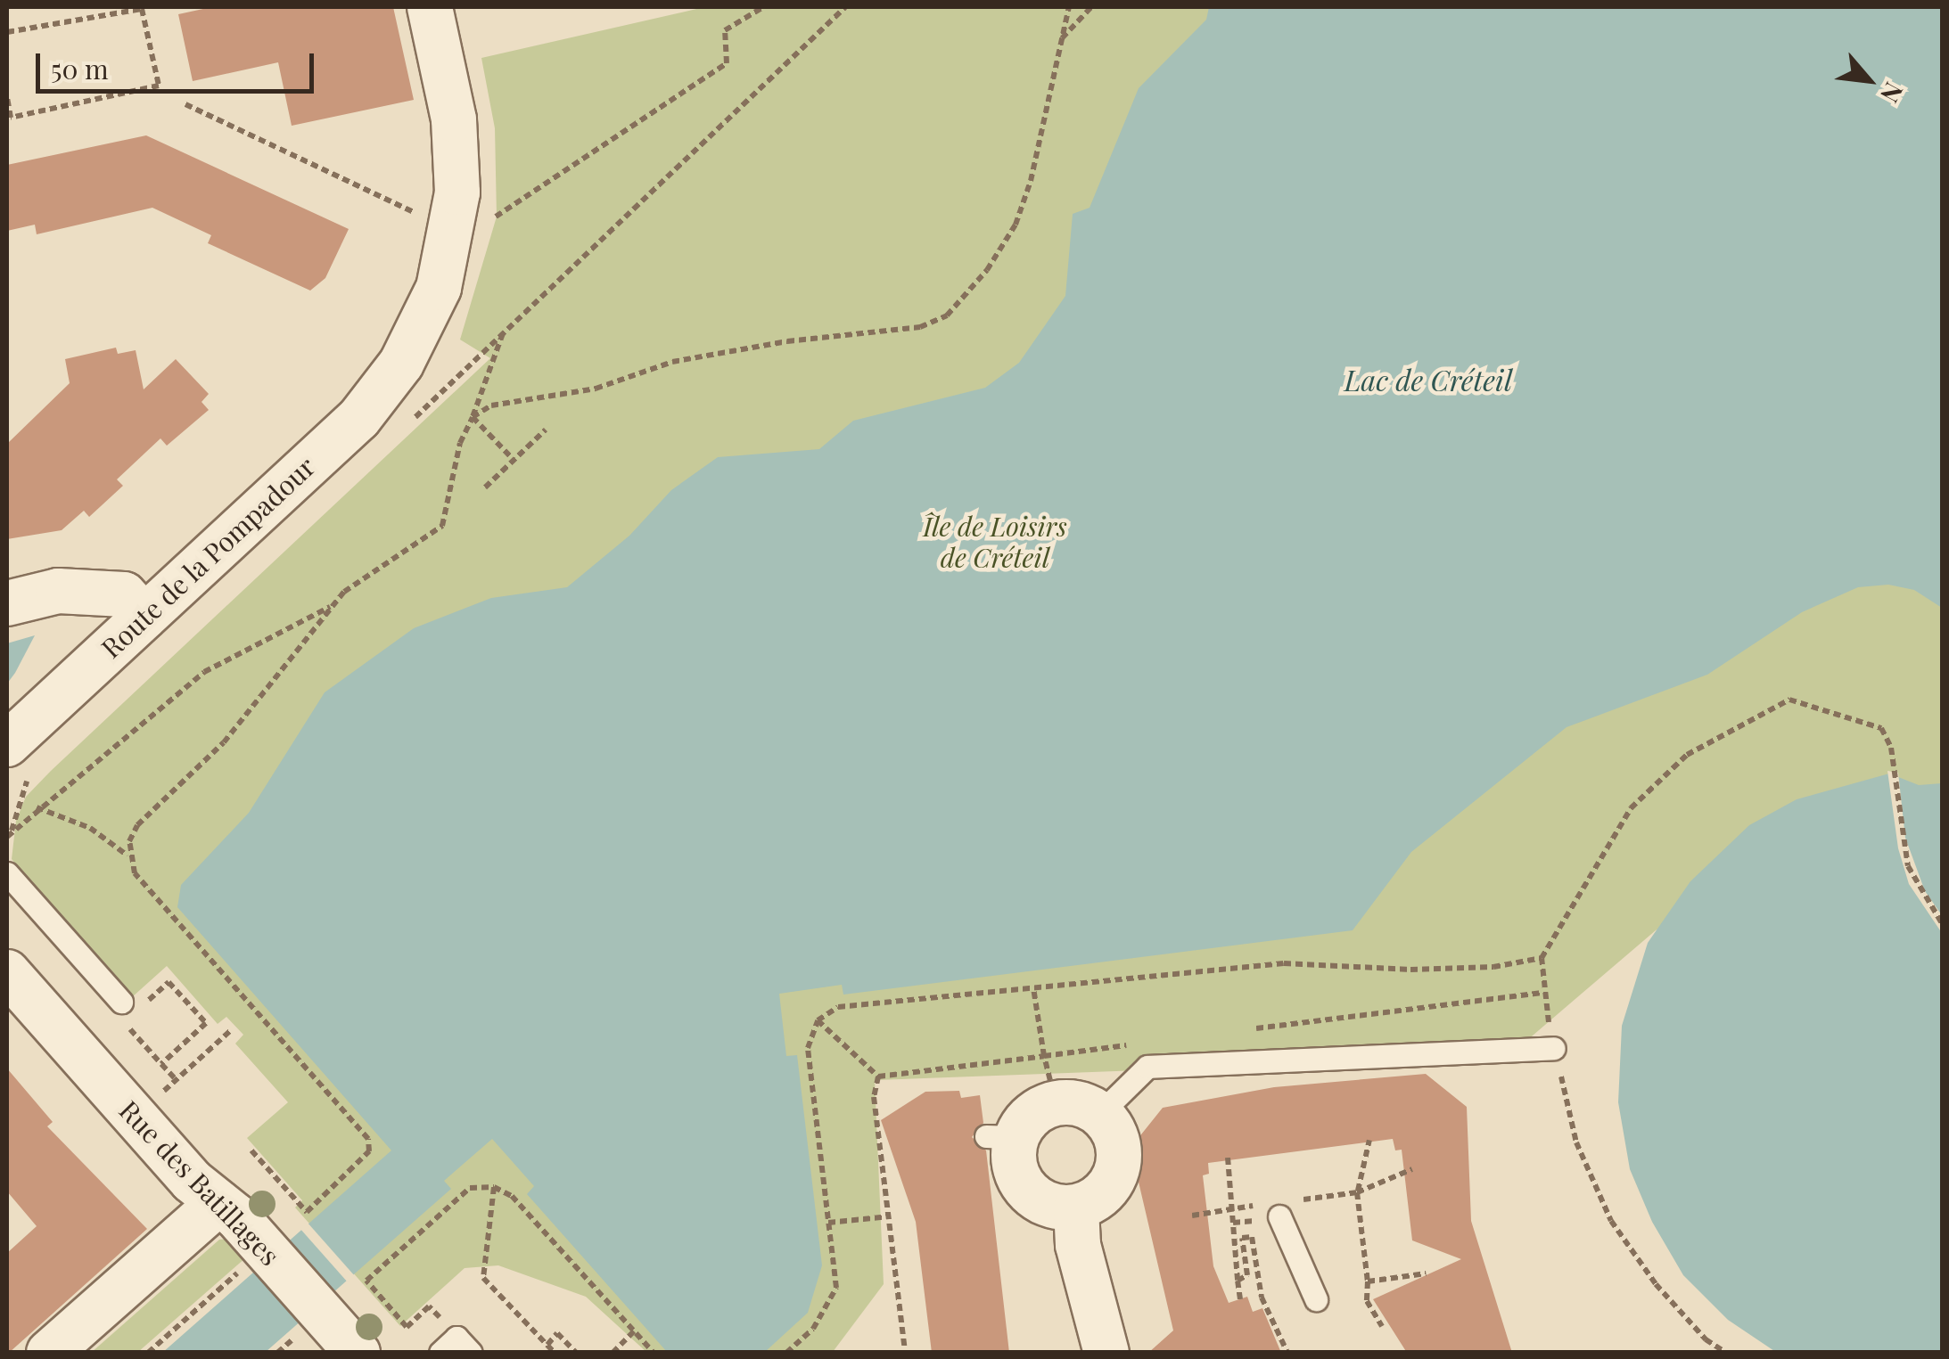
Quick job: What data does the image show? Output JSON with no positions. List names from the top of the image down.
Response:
{
  "streets": {
    "street": ["Route de la Pompadour", "Rue des Batillages"]
  },
  "water": ["Lac de Créteil"],
  "parks": ["Île de Loisirs de Créteil"],
  "scale_bar": "50 m",
  "north": "bottom right"
}
